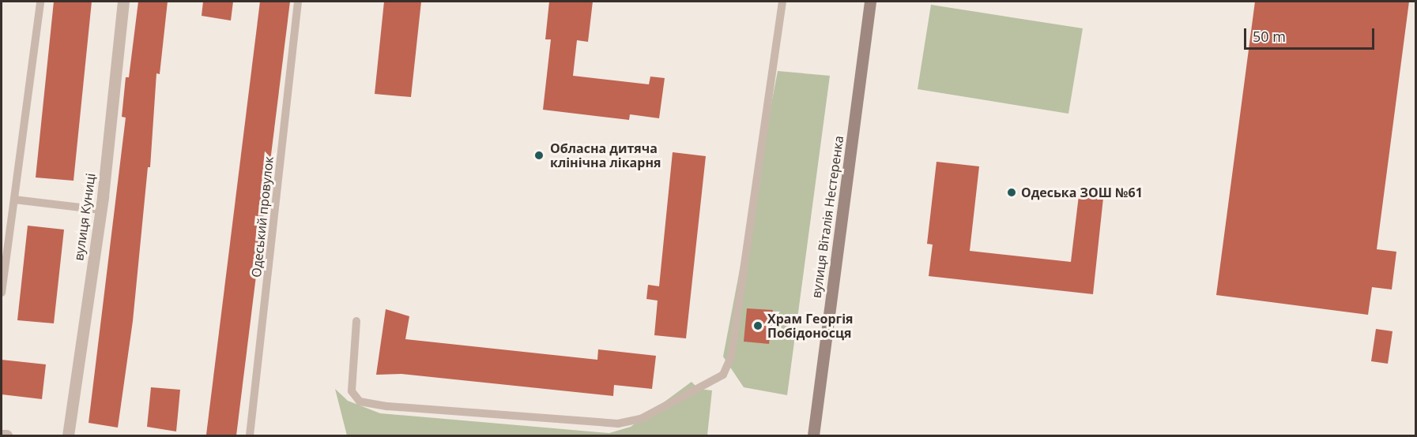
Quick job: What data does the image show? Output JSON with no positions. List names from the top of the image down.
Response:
{
  "streets": {
    "main road": ["вулиця Віталія Нестеренка"],
    "street": ["вулиця Куниці"],
    "lane": ["Одеський провулок"]
  },
  "places": ["Обласна дитяча клінічна лікарня", "Одеська ЗОШ №61", "Храм Георгія Побідоносця"],
  "scale_bar": "50 m"
}
